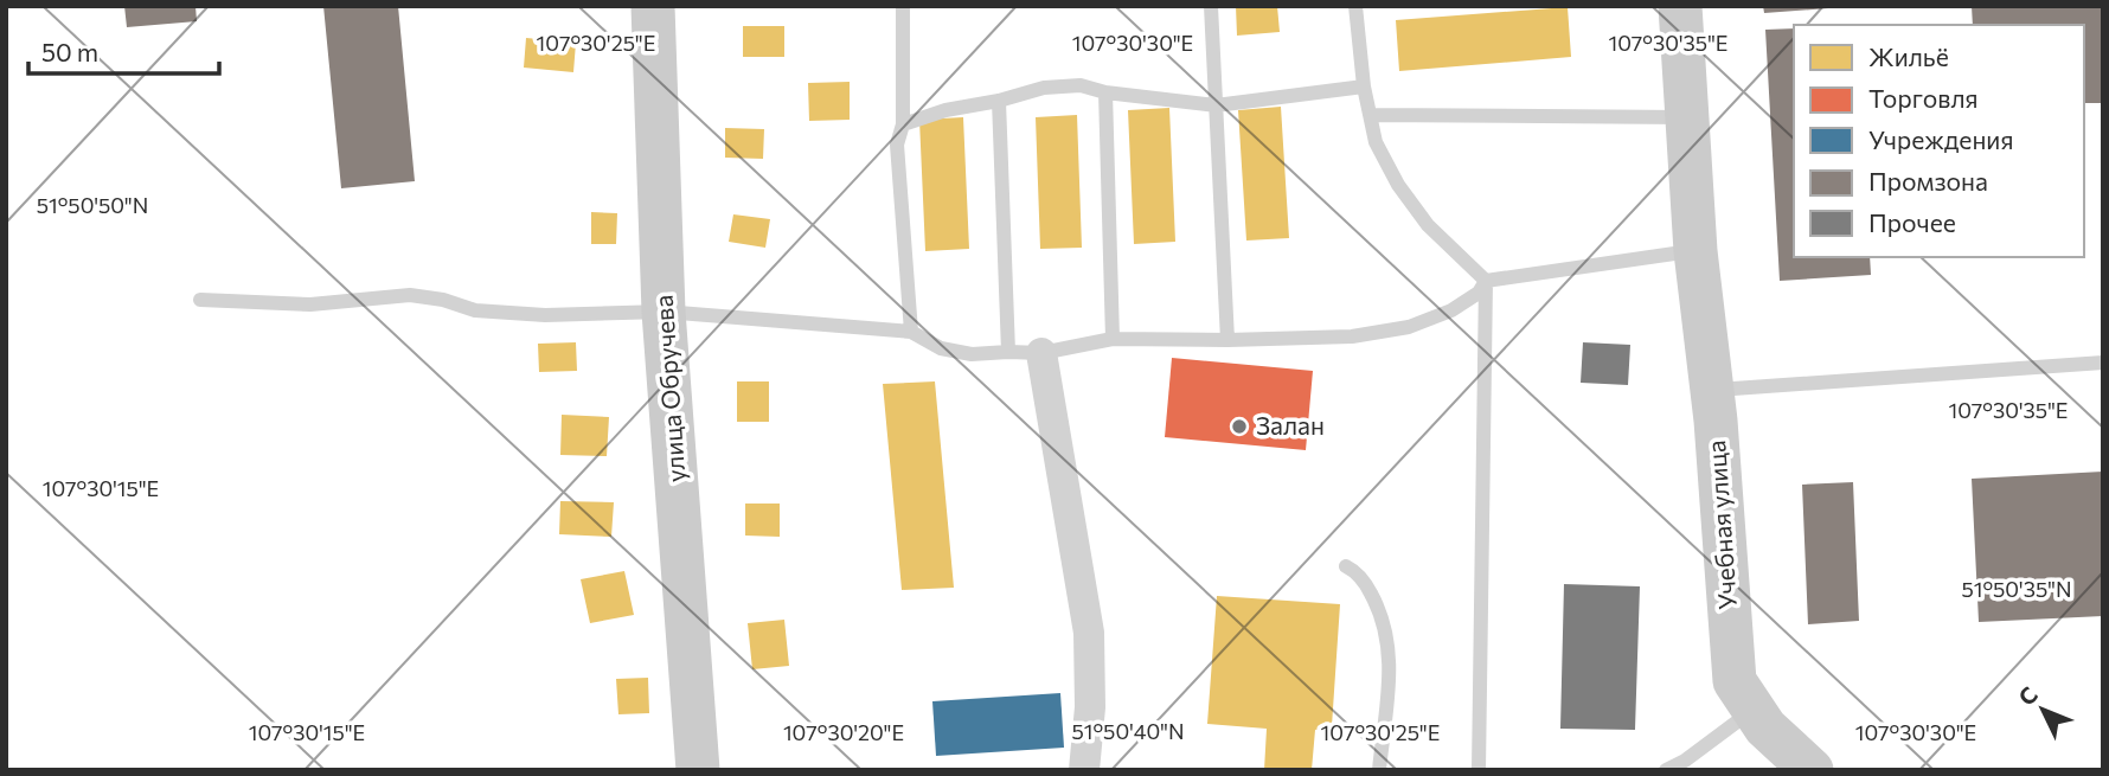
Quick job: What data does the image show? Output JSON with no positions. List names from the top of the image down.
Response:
{
  "streets": {
    "street": ["улица Обручева", "Учебная улица"]
  },
  "places": ["Залан"],
  "legend": [
    "Жильё",
    "Торговля",
    "Учреждения",
    "Промзона",
    "Прочее"
  ],
  "scale_bar": "50 m",
  "north": "top left",
  "coordinates": [
    "107°30'25\"E",
    "107°30'30\"E",
    "107°30'35\"E",
    "51°50'50\"N",
    "107°30'15\"E",
    "51°50'35\"N",
    "51°50'40\"N",
    "107°30'20\"E"
  ]
}
